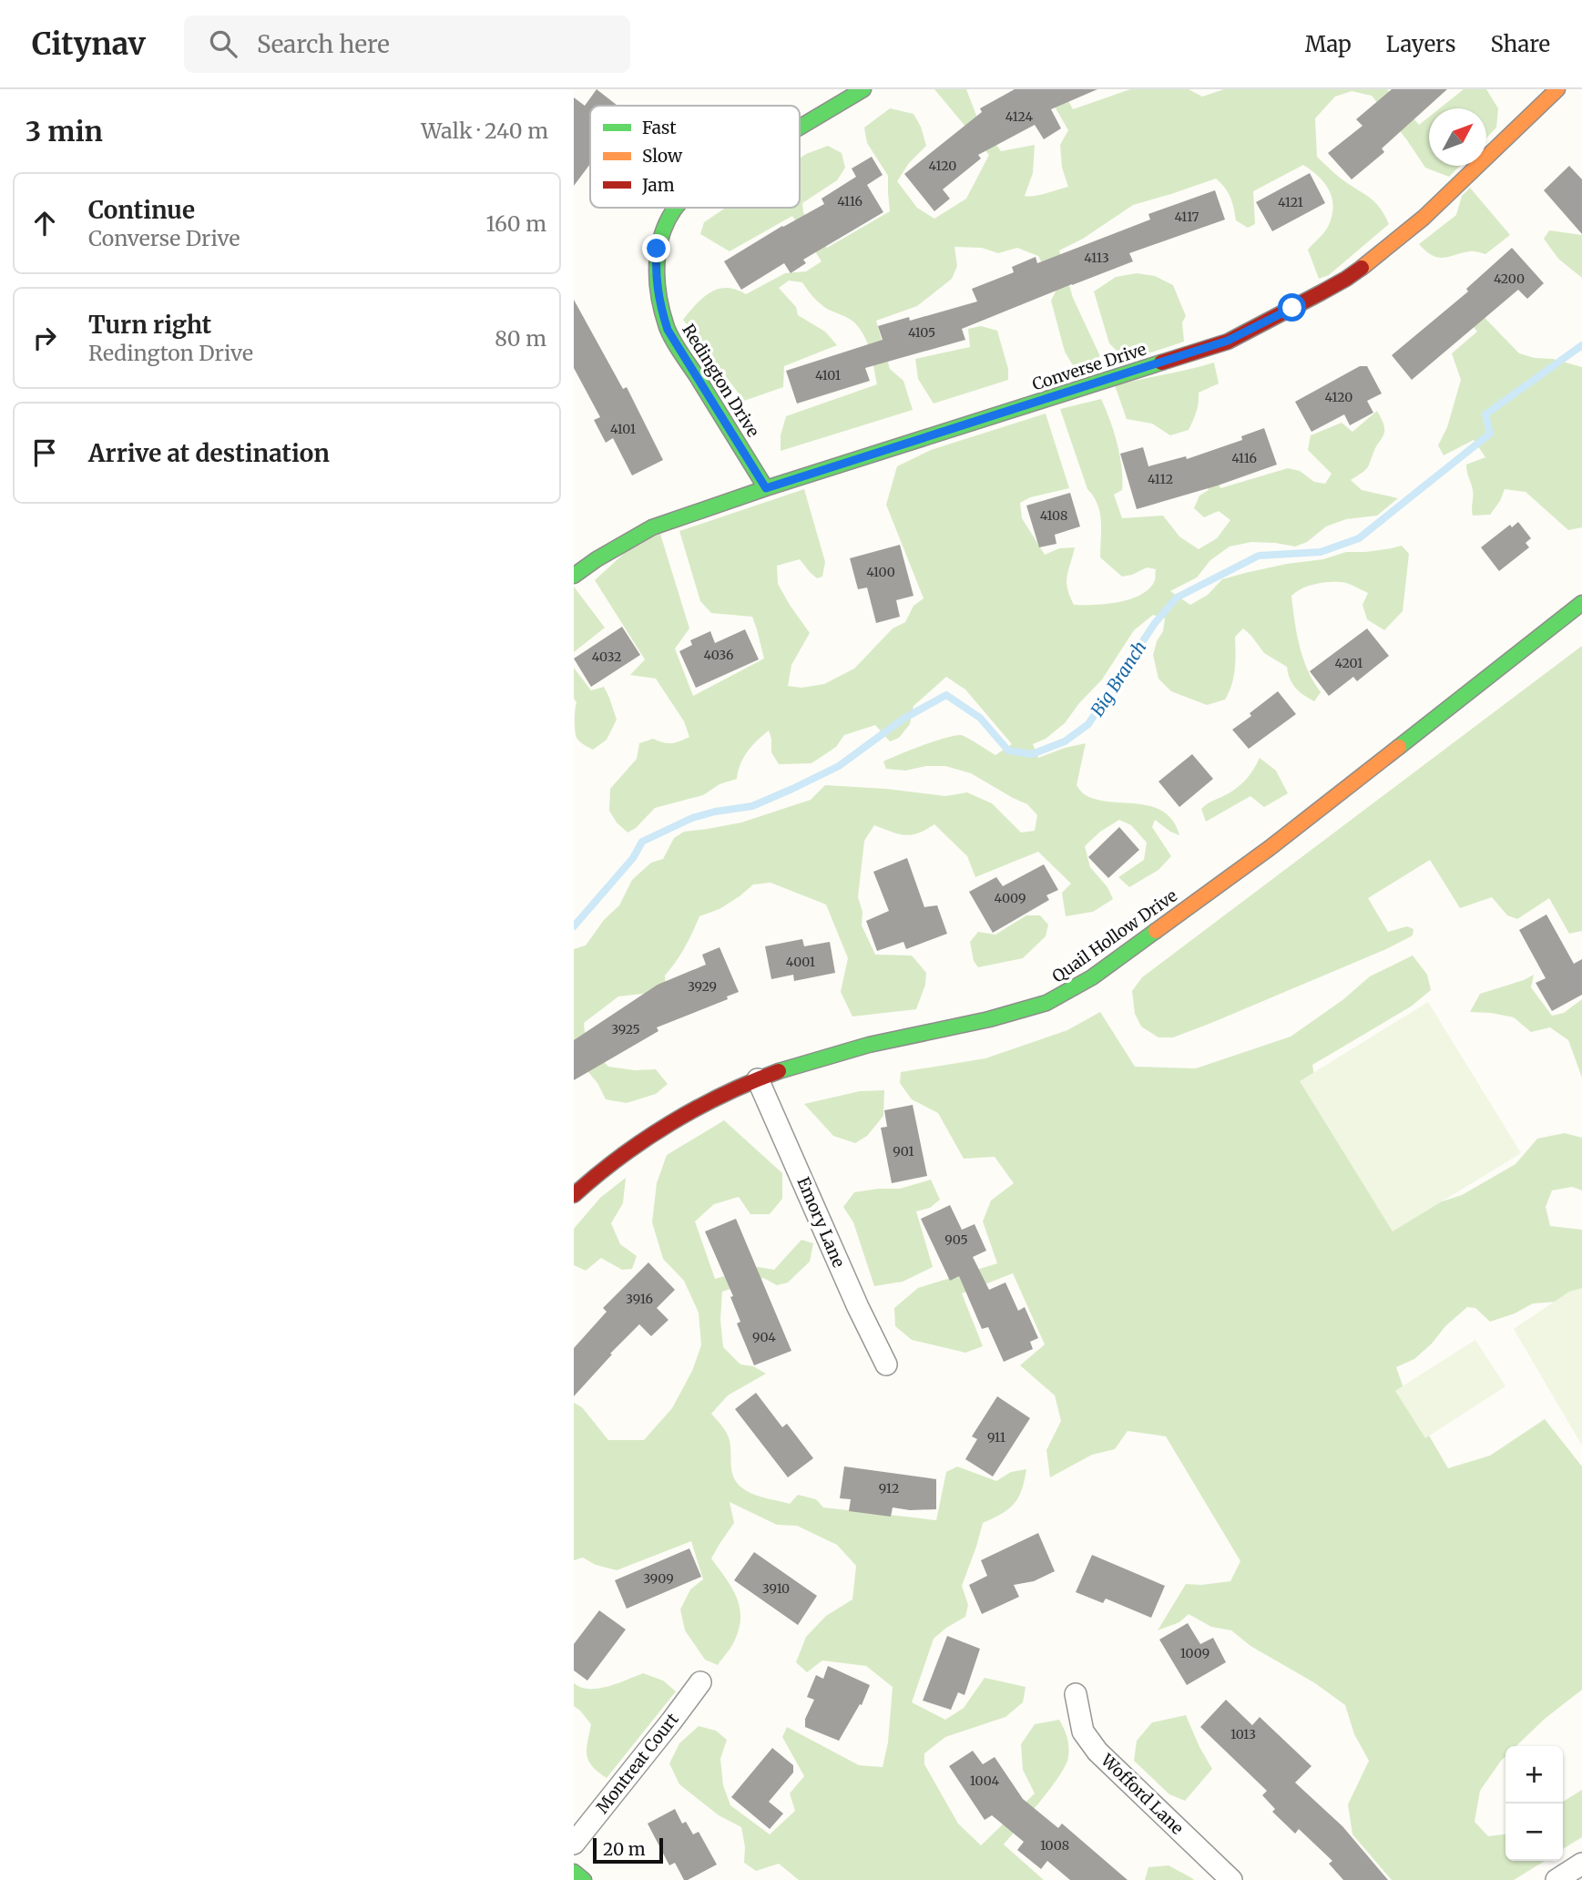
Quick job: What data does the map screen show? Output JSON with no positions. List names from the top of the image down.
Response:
{
  "streets": {
    "street": [
      "Converse Drive",
      "Redington Drive",
      "Quail Hollow Drive",
      "Emory Lane",
      "Montreat Court",
      "Wofford Lane"
    ]
  },
  "crossings": [
    ["Converse Drive", "Redington Drive"],
    ["Quail Hollow Drive", "Emory Lane"]
  ],
  "water": ["Big Branch"],
  "house_numbers": [
    "4124",
    "4120",
    "4116",
    "4121",
    "4117",
    "4113",
    "4200",
    "4105",
    "4101",
    "4120",
    "4101",
    "4116",
    "4112",
    "4108",
    "4100",
    "4036",
    "4032",
    "4201",
    "4009",
    "4001",
    "3929",
    "3925",
    "901",
    "905",
    "3916",
    "904",
    "911",
    "912",
    "3909",
    "3910",
    "1009",
    "1013",
    "1004",
    "1008"
  ],
  "legend": ["Fast", "Slow", "Jam"],
  "scale_bar": "20 m",
  "north": "top right",
  "page": {
    "header": "Citynav",
    "search": "Search here",
    "nav": ["Map", "Layers", "Share"],
    "heading": ["3 min", "Walk · 240 m"],
    "list": [
      ["Continue", "Converse Drive", "160 m"],
      ["Turn right", "Redington Drive", "80 m"],
      "Arrive at destination"
    ],
    "map_buttons": ["+", "−"],
    "scale": "20 m"
  }
}
